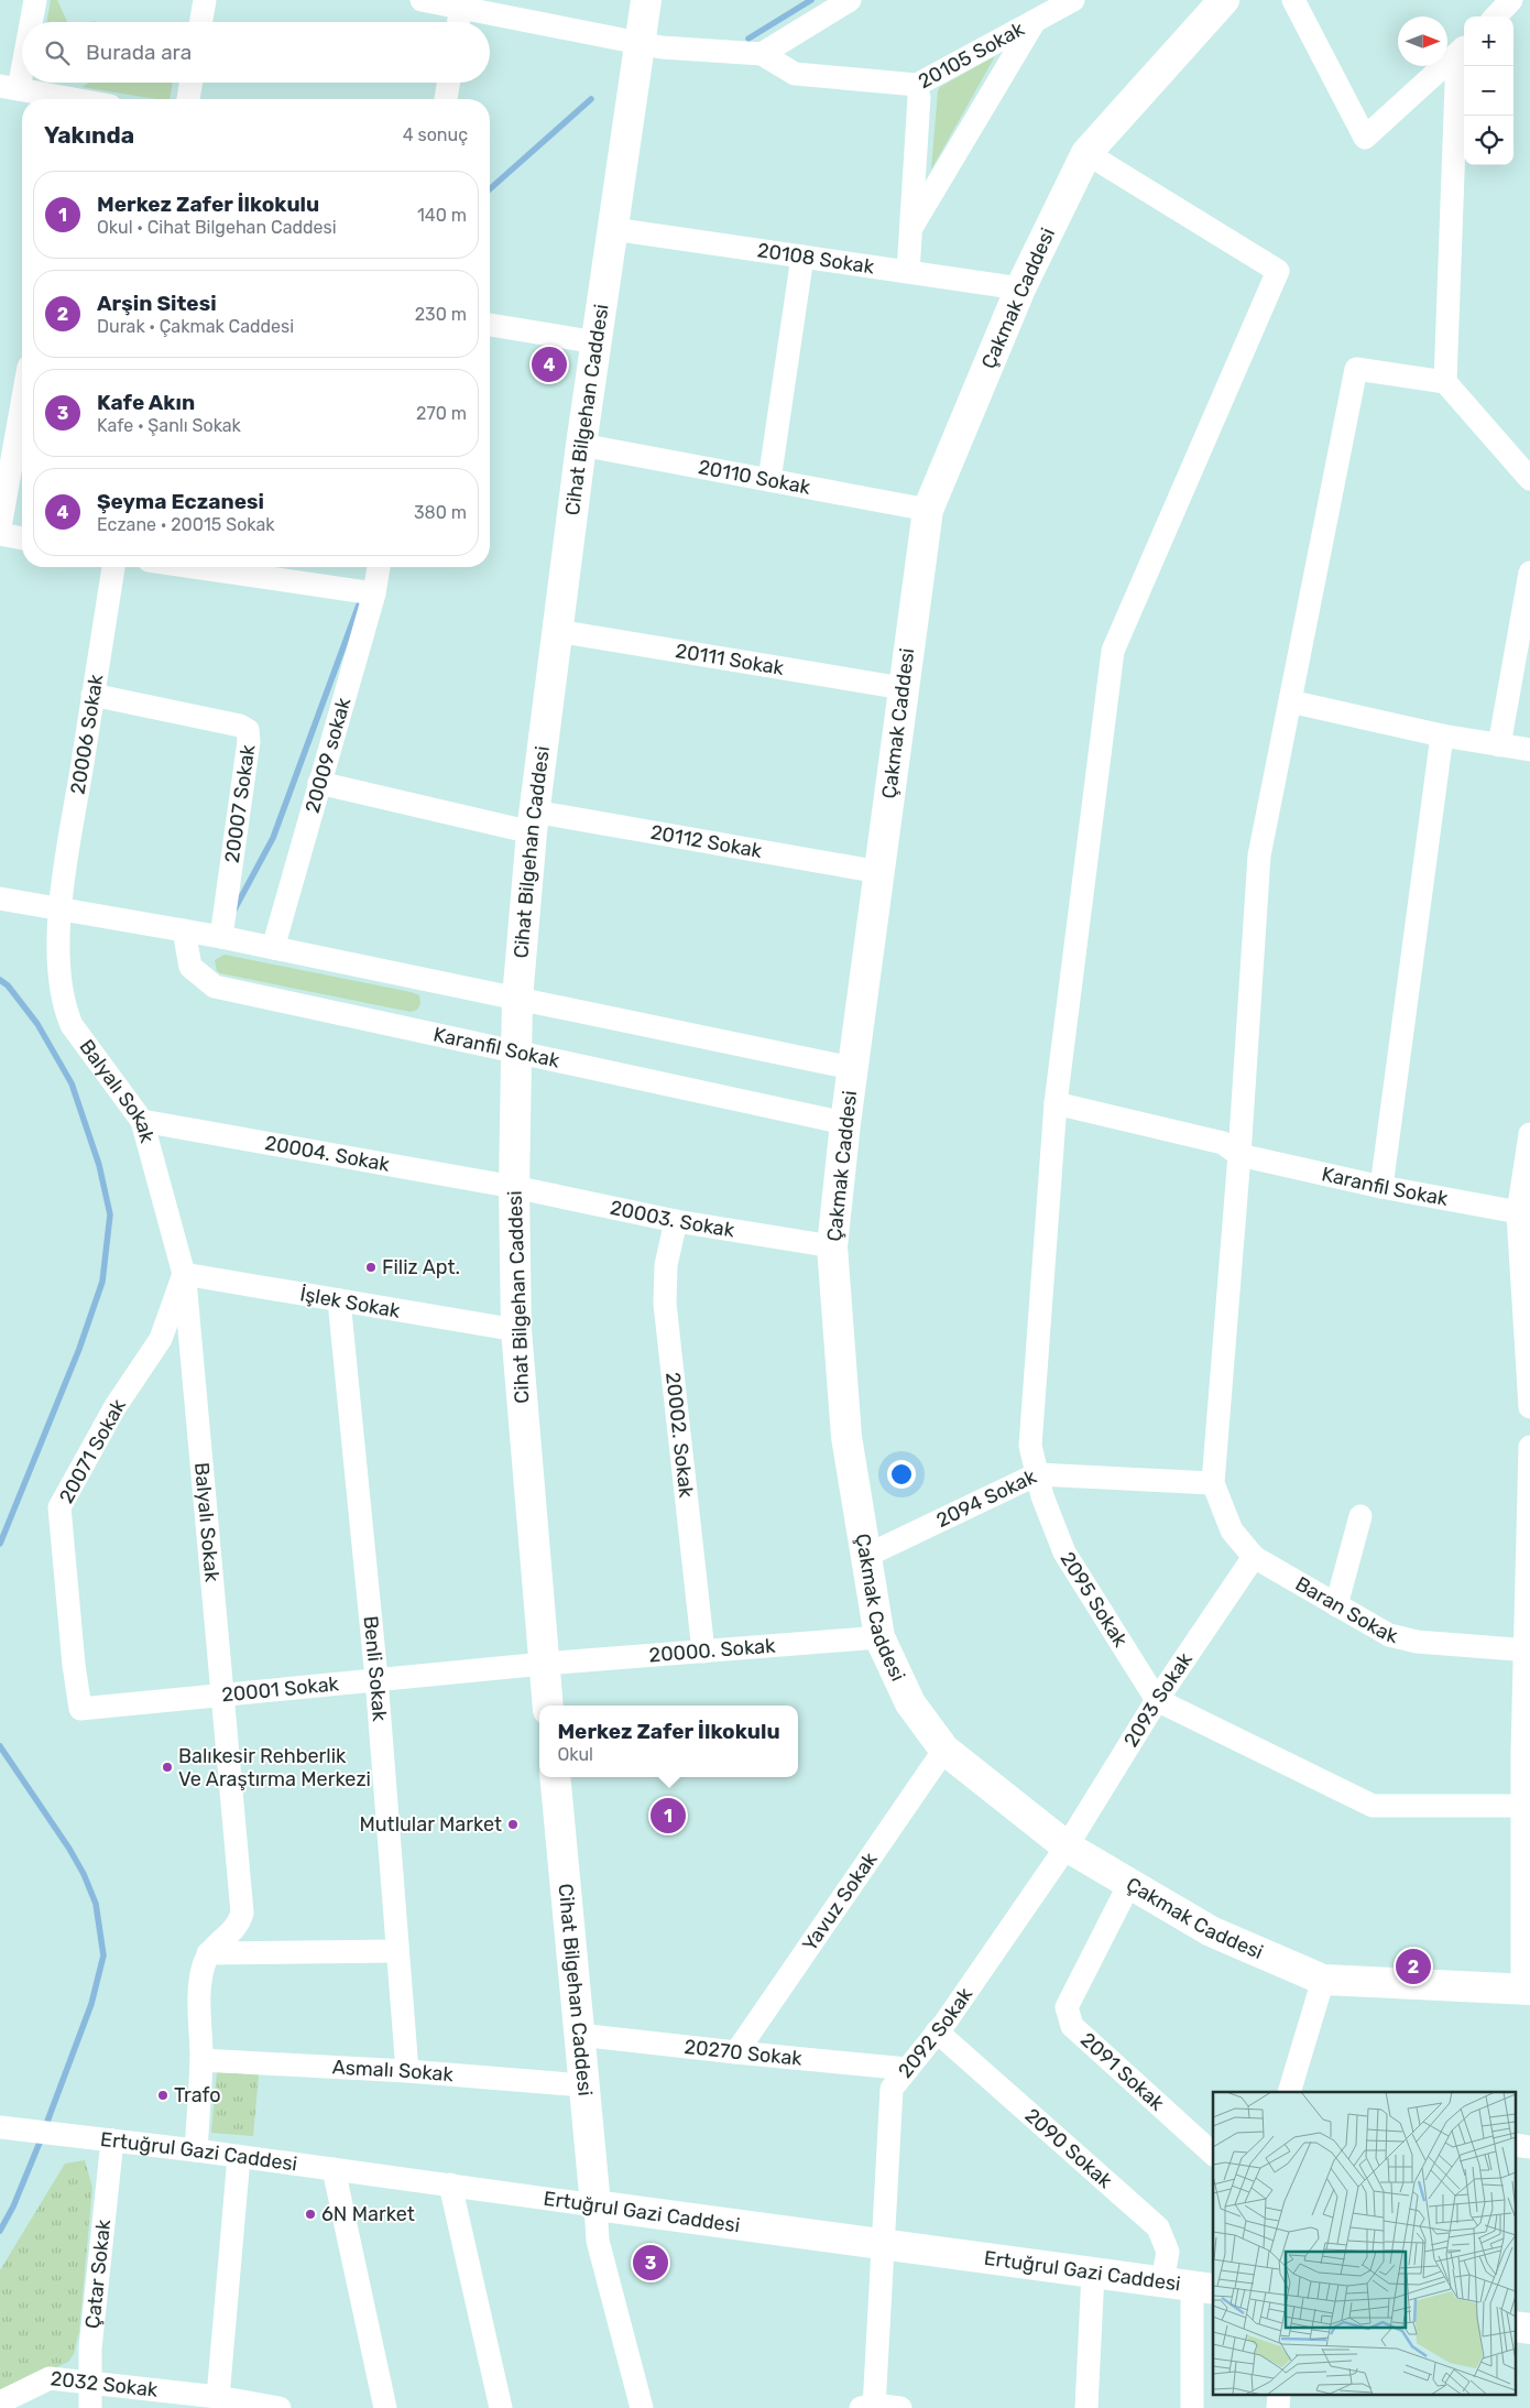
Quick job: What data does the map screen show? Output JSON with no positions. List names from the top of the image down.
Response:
{
  "streets": {
    "main road": ["Çakmak Caddesi", "Cihat Bilgehan Caddesi", "Ertuğrul Gazi Caddesi"],
    "street": [
      "20105 Sokak",
      "20108 Sokak",
      "20110 Sokak",
      "20111 Sokak",
      "20006 Sokak",
      "20009 sokak",
      "20007 Sokak",
      "20112 Sokak",
      "Karanfil Sokak",
      "Balyalı Sokak",
      "20004. Sokak",
      "20003. Sokak",
      "İşlek Sokak",
      "20002. Sokak",
      "20071 Sokak",
      "2094 Sokak",
      "2095 Sokak",
      "Baran Sokak",
      "20000. Sokak",
      "Benli Sokak",
      "20001 Sokak",
      "2093 Sokak",
      "Yavuz Sokak",
      "2092 Sokak",
      "20270 Sokak",
      "Asmalı Sokak",
      "2091 Sokak",
      "2090 Sokak",
      "Çatar Sokak",
      "2032 Sokak"
    ]
  },
  "crossings": [
    ["20105 Sokak", "Cihat Bilgehan Caddesi"],
    ["20108 Sokak", "Çakmak Caddesi"],
    ["20108 Sokak", "Cihat Bilgehan Caddesi"],
    ["Çakmak Caddesi", "20110 Sokak"],
    ["Çakmak Caddesi", "20111 Sokak"],
    ["Çakmak Caddesi", "20112 Sokak"],
    ["Çakmak Caddesi", "Karanfil Sokak"],
    ["Çakmak Caddesi", "20003. Sokak"],
    ["Çakmak Caddesi", "2094 Sokak"],
    ["Çakmak Caddesi", "2095 Sokak"],
    ["Çakmak Caddesi", "20000. Sokak"],
    ["Çakmak Caddesi", "2093 Sokak"],
    ["Çakmak Caddesi", "Yavuz Sokak"],
    ["Çakmak Caddesi", "2092 Sokak"],
    ["Çakmak Caddesi", "2091 Sokak"],
    ["Cihat Bilgehan Caddesi", "20110 Sokak"],
    ["Cihat Bilgehan Caddesi", "20111 Sokak"],
    ["Cihat Bilgehan Caddesi", "20112 Sokak"],
    ["Cihat Bilgehan Caddesi", "Karanfil Sokak"],
    ["Cihat Bilgehan Caddesi", "20004. Sokak"],
    ["Cihat Bilgehan Caddesi", "20003. Sokak"],
    ["Cihat Bilgehan Caddesi", "İşlek Sokak"],
    ["Cihat Bilgehan Caddesi", "20000. Sokak"],
    ["Cihat Bilgehan Caddesi", "20001 Sokak"],
    ["Cihat Bilgehan Caddesi", "20270 Sokak"],
    ["Cihat Bilgehan Caddesi", "Asmalı Sokak"],
    ["Cihat Bilgehan Caddesi", "Ertuğrul Gazi Caddesi"],
    ["20006 Sokak", "20007 Sokak"],
    ["20006 Sokak", "Balyalı Sokak"],
    ["20009 sokak", "20112 Sokak"],
    ["Karanfil Sokak", "2095 Sokak"],
    ["Balyalı Sokak", "20004. Sokak"],
    ["Balyalı Sokak", "İşlek Sokak"],
    ["Balyalı Sokak", "20071 Sokak"],
    ["Balyalı Sokak", "20001 Sokak"],
    ["Balyalı Sokak", "Asmalı Sokak"],
    ["Balyalı Sokak", "Ertuğrul Gazi Caddesi"],
    ["20004. Sokak", "20003. Sokak"],
    ["20003. Sokak", "20002. Sokak"],
    ["İşlek Sokak", "20071 Sokak"],
    ["İşlek Sokak", "Benli Sokak"],
    ["20002. Sokak", "20000. Sokak"],
    ["20071 Sokak", "20001 Sokak"],
    ["2094 Sokak", "2095 Sokak"],
    ["2094 Sokak", "Baran Sokak"],
    ["2095 Sokak", "2093 Sokak"],
    ["Baran Sokak", "2093 Sokak"],
    ["20000. Sokak", "20001 Sokak"],
    ["Benli Sokak", "20001 Sokak"],
    ["Benli Sokak", "Asmalı Sokak"],
    ["2093 Sokak", "2092 Sokak"],
    ["Yavuz Sokak", "20270 Sokak"],
    ["2092 Sokak", "20270 Sokak"],
    ["2092 Sokak", "2090 Sokak"],
    ["2092 Sokak", "Ertuğrul Gazi Caddesi"],
    ["2090 Sokak", "Ertuğrul Gazi Caddesi"],
    ["Ertuğrul Gazi Caddesi", "Çatar Sokak"],
    ["Çatar Sokak", "2032 Sokak"]
  ],
  "places": [
    "Filiz Apt.",
    "Balıkesir Rehberlik Ve Araştırma Merkezi",
    "Mutlular Market",
    "Trafo",
    "6N Market"
  ],
  "north": "right",
  "page": {
    "map_buttons": ["+", "−"],
    "search": "Burada ara",
    "heading": ["Yakında", "4 sonuç"],
    "list": [
      {
        "mark": "1",
        "name": "Merkez Zafer İlkokulu",
        "note": "Okul · Cihat Bilgehan Caddesi",
        "value": "140 m"
      },
      {
        "mark": "2",
        "name": "Arşin Sitesi",
        "note": "Durak · Çakmak Caddesi",
        "value": "230 m"
      },
      {
        "mark": "3",
        "name": "Kafe Akın",
        "note": "Kafe · Şanlı Sokak",
        "value": "270 m"
      },
      {
        "mark": "4",
        "name": "Şeyma Eczanesi",
        "note": "Eczane · 20015 Sokak",
        "value": "380 m"
      }
    ],
    "pins": [
      "4",
      "1",
      "2",
      "3"
    ],
    "popup": ["Merkez Zafer İlkokulu", "Okul"]
  }
}
